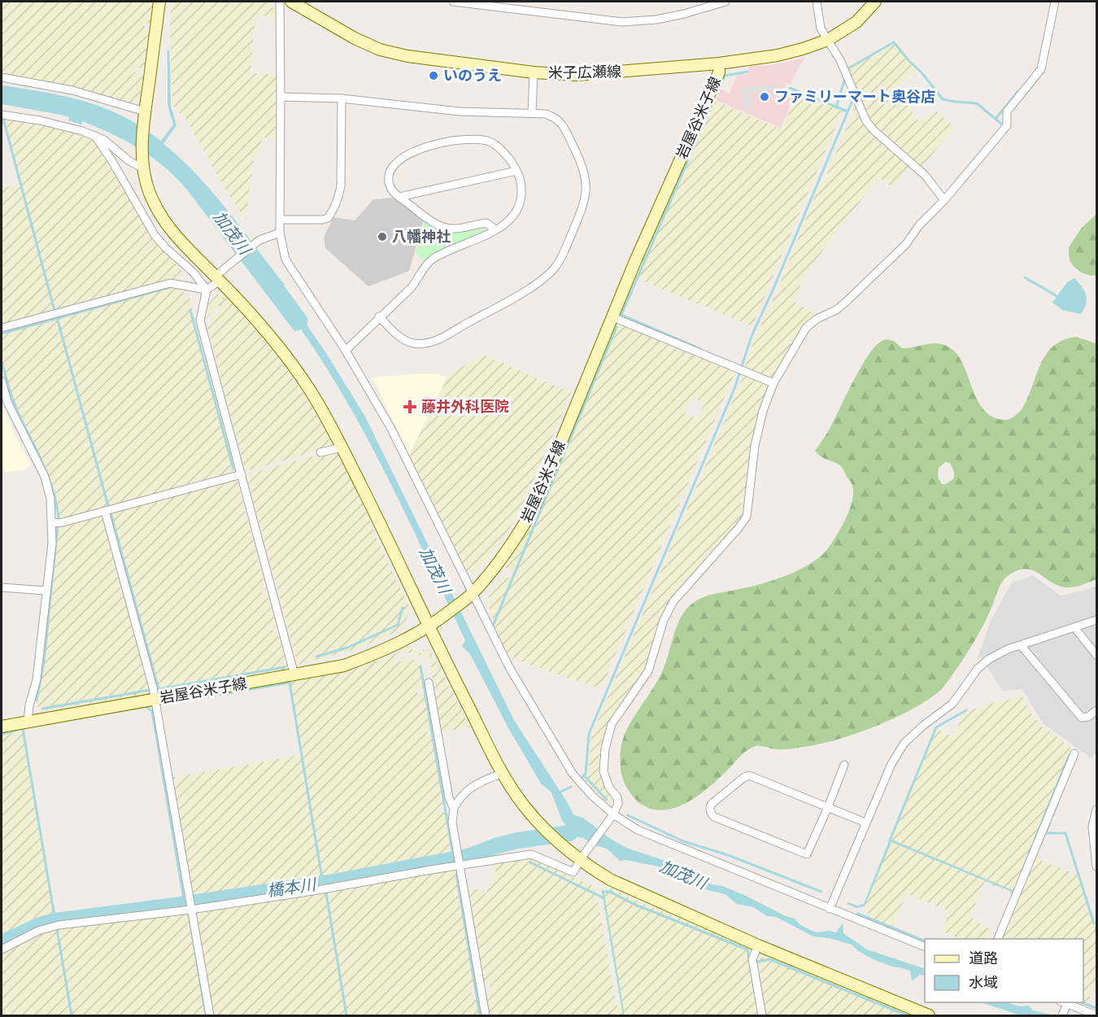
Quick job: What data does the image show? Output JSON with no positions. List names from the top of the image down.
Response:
{
  "streets": {
    "main road": ["米子広瀬線", "岩屋谷米子線"]
  },
  "crossings": [
    ["米子広瀬線", "岩屋谷米子線"]
  ],
  "water": ["加茂川", "橋本川"],
  "places": {
    "other": ["いのうえ", "ファミリーマート奥谷店", "八幡神社"],
    "health": ["藤井外科医院"]
  },
  "legend": ["道路", "水域"]
}
